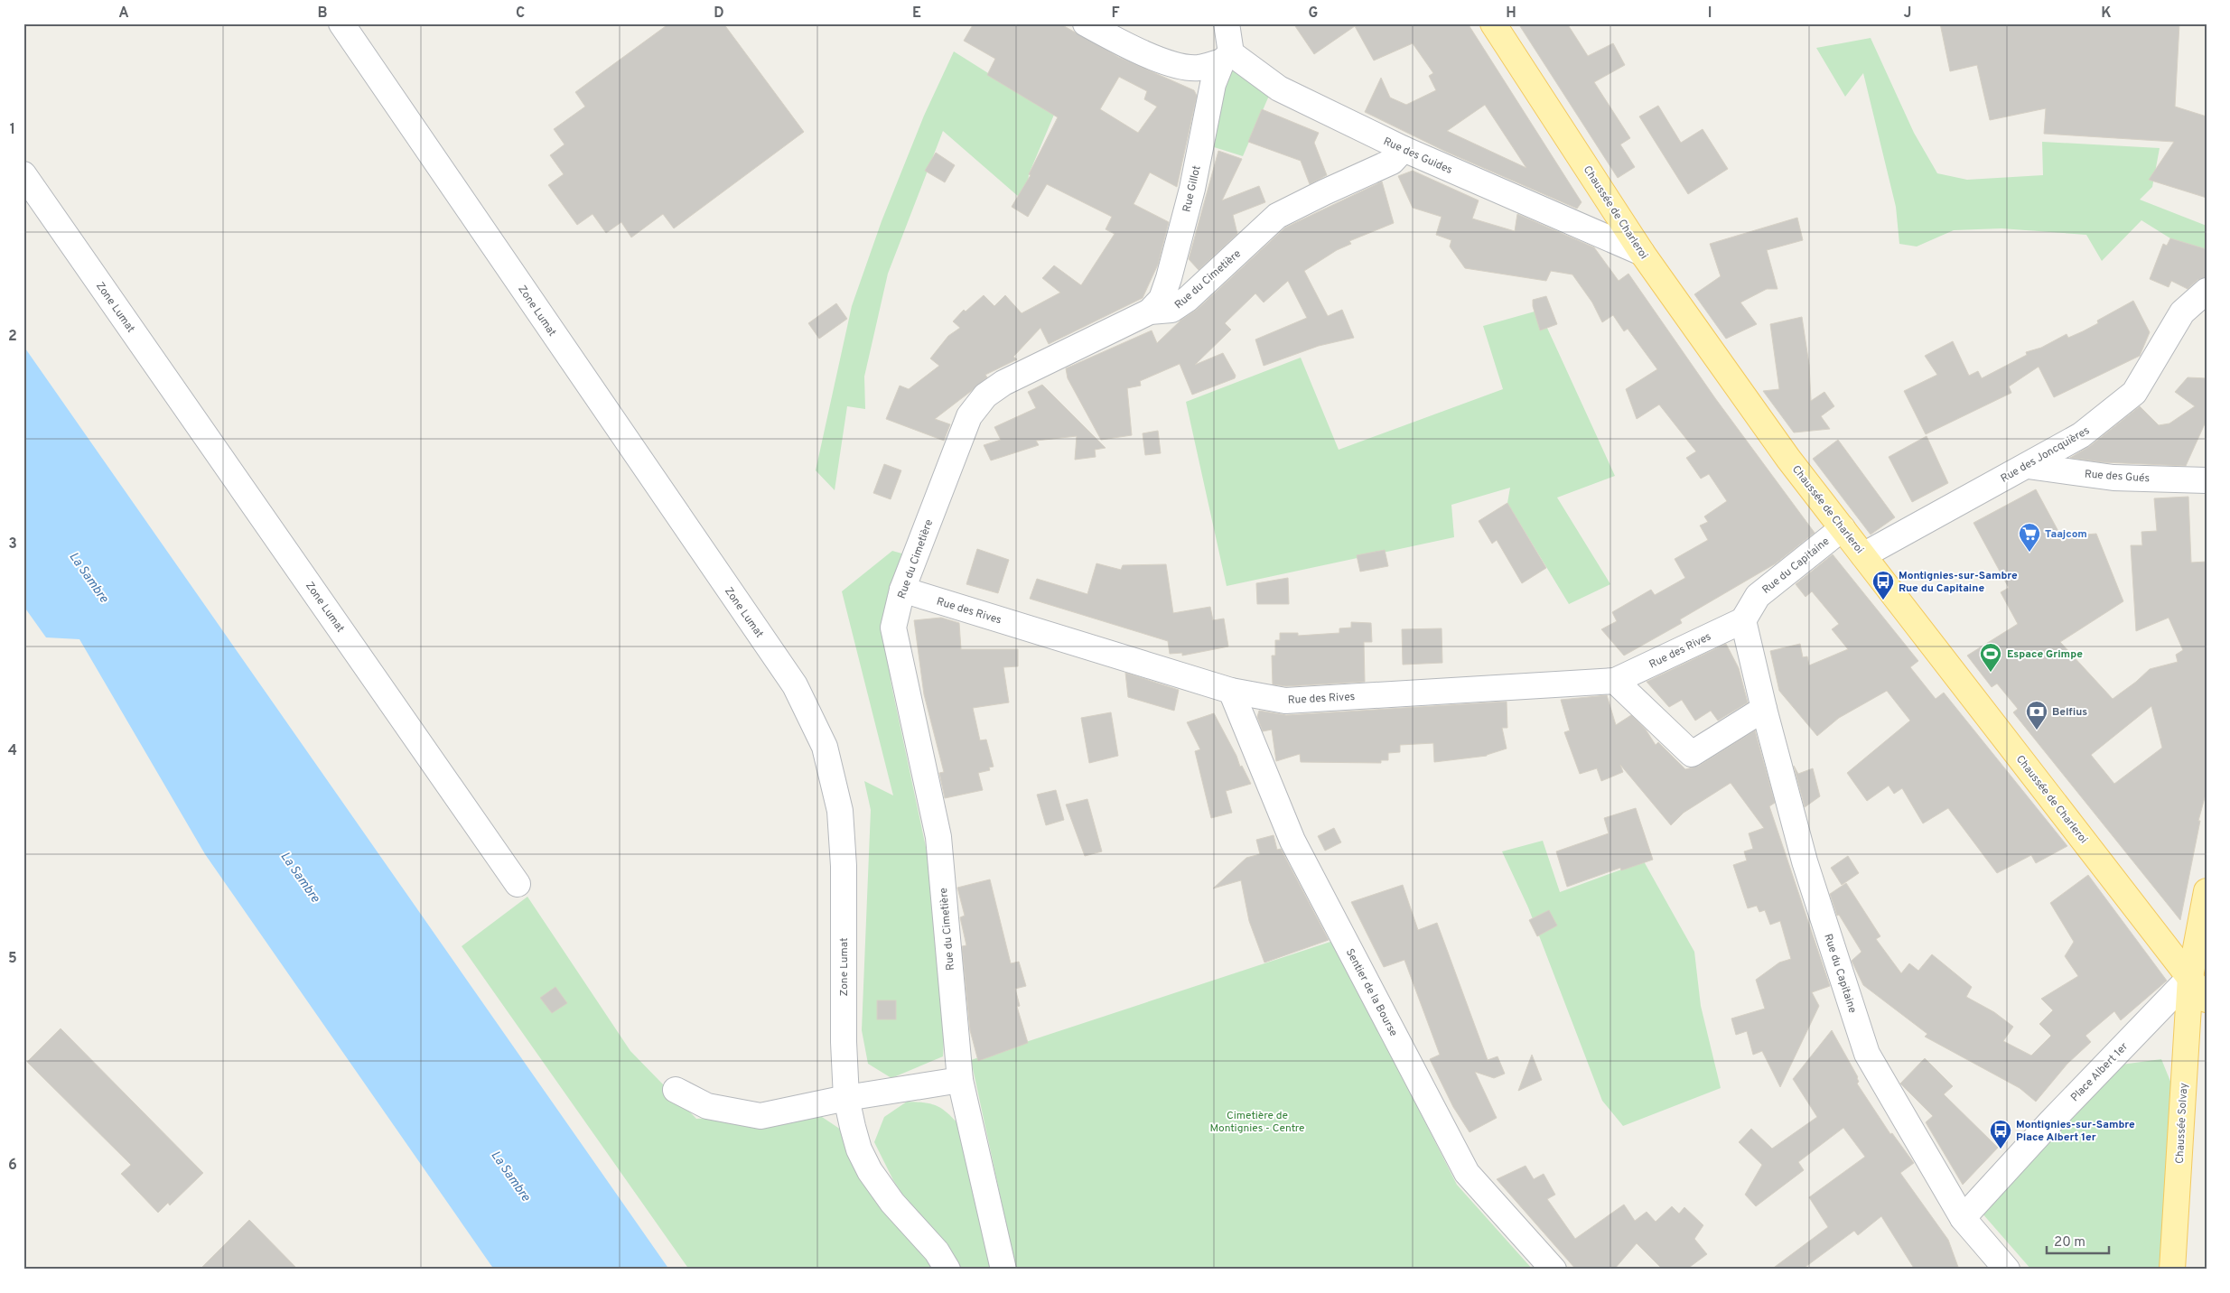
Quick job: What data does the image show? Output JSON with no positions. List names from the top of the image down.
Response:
{
  "streets": {
    "main road": ["Chaussée de Charleroi", "Chaussée Solvay"],
    "street": [
      "Rue des Guides",
      "Rue Gillot",
      "Rue du Cimetière",
      "Zone Lumat",
      "Rue des Joncquières",
      "Rue des Gués",
      "Rue du Capitaine",
      "Rue des Rives",
      "Sentier de la Bourse",
      "Place Albert 1er"
    ]
  },
  "crossings": [
    ["Rue des Guides", "Rue Gillot"],
    ["Rue des Guides", "Chaussée de Charleroi"],
    ["Rue des Guides", "Rue du Cimetière"],
    ["Rue Gillot", "Rue du Cimetière"],
    ["Chaussée de Charleroi", "Rue des Joncquières"],
    ["Chaussée de Charleroi", "Rue du Capitaine"],
    ["Chaussée de Charleroi", "Place Albert 1er"],
    ["Chaussée de Charleroi", "Chaussée Solvay"],
    ["Rue du Cimetière", "Rue des Rives"],
    ["Rue des Joncquières", "Rue des Gués"],
    ["Rue du Capitaine", "Rue des Rives"],
    ["Rue du Capitaine", "Place Albert 1er"],
    ["Rue des Rives", "Sentier de la Bourse"],
    ["Place Albert 1er", "Chaussée Solvay"]
  ],
  "water": ["La Sambre"],
  "parks": ["Cimetière de Montignies - Centre"],
  "places": {
    "supermarket": ["Taajcom"],
    "bus stop": ["Montignies-sur-Sambre Rue du Capitaine", "Montignies-sur-Sambre Place Albert 1er"],
    "sports": ["Espace Grimpe"],
    "bank": ["Belfius"]
  },
  "scale_bar": "20 m",
  "grid": {
    "columns": [
      "A",
      "B",
      "C",
      "D",
      "E",
      "F",
      "G",
      "H",
      "I",
      "J",
      "K"
    ],
    "rows": [
      "1",
      "2",
      "3",
      "4",
      "5",
      "6"
    ]
  }
}
